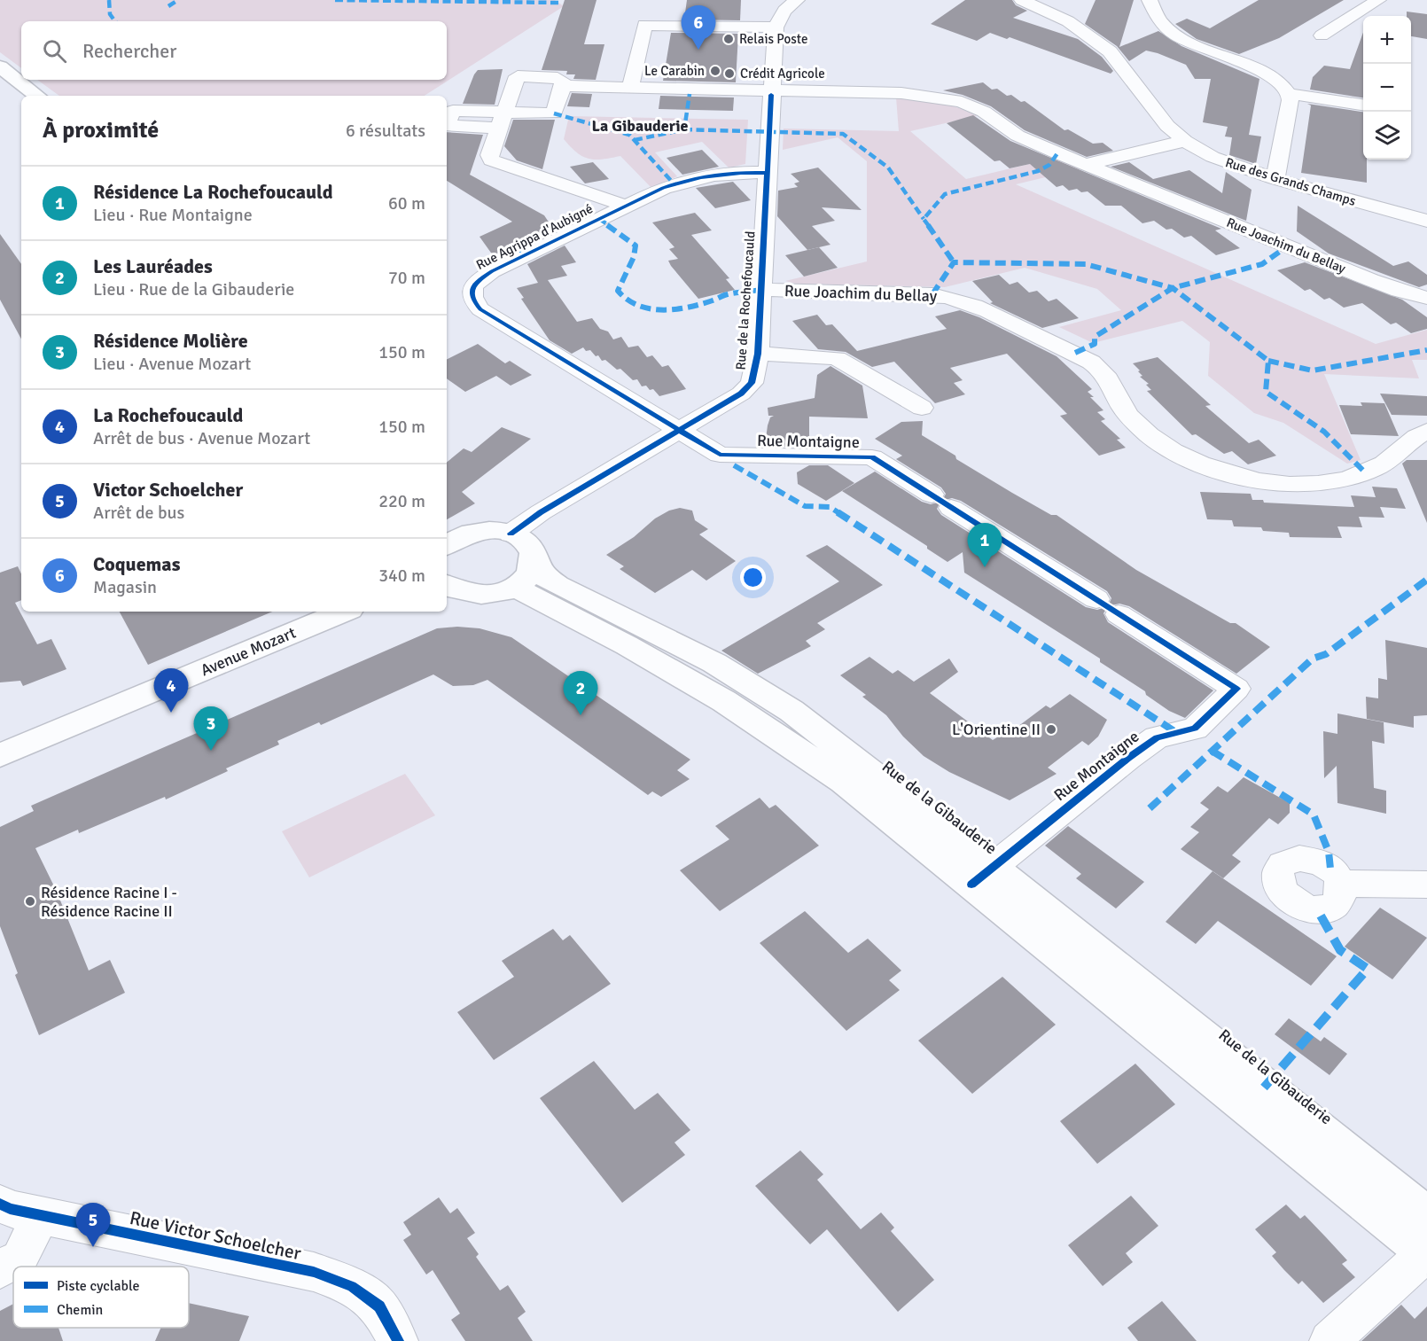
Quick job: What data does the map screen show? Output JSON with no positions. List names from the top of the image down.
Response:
{
  "streets": {
    "street": [
      "Rue des Grands Champs",
      "Rue Agrippa d'Aubigné",
      "Rue Joachim du Bellay",
      "Rue de la Rochefoucauld",
      "Rue Montaigne",
      "Avenue Mozart",
      "Rue de la Gibauderie",
      "Rue Victor Schoelcher"
    ]
  },
  "crossings": [
    ["Rue Agrippa d'Aubigné", "Rue de la Rochefoucauld"],
    ["Rue Agrippa d'Aubigné", "Rue Montaigne"],
    ["Rue Joachim du Bellay", "Rue de la Rochefoucauld"],
    ["Rue de la Rochefoucauld", "Rue Montaigne"],
    ["Rue Montaigne", "Rue de la Gibauderie"]
  ],
  "districts": ["La Gibauderie"],
  "places": [
    "Relais Poste",
    "Le Carabin",
    "Crédit Agricole",
    "L'Orientine II",
    "Résidence Racine I - Résidence Racine II"
  ],
  "legend": ["Piste cyclable", "Chemin"],
  "page": {
    "pins": [
      "6",
      "1",
      "4",
      "2",
      "3",
      "5"
    ],
    "map_buttons": ["+", "−"],
    "search": "Rechercher",
    "heading": ["À proximité", "6 résultats"],
    "list": [
      {
        "mark": "1",
        "name": "Résidence La Rochefoucauld",
        "note": "Lieu · Rue Montaigne",
        "value": "60 m"
      },
      {
        "mark": "2",
        "name": "Les Lauréades",
        "note": "Lieu · Rue de la Gibauderie",
        "value": "70 m"
      },
      {
        "mark": "3",
        "name": "Résidence Molière",
        "note": "Lieu · Avenue Mozart",
        "value": "150 m"
      },
      {
        "mark": "4",
        "name": "La Rochefoucauld",
        "note": "Arrêt de bus · Avenue Mozart",
        "value": "150 m"
      },
      {
        "mark": "5",
        "name": "Victor Schoelcher",
        "note": "Arrêt de bus",
        "value": "220 m"
      },
      {
        "mark": "6",
        "name": "Coquemas",
        "note": "Magasin",
        "value": "340 m"
      }
    ]
  }
}
